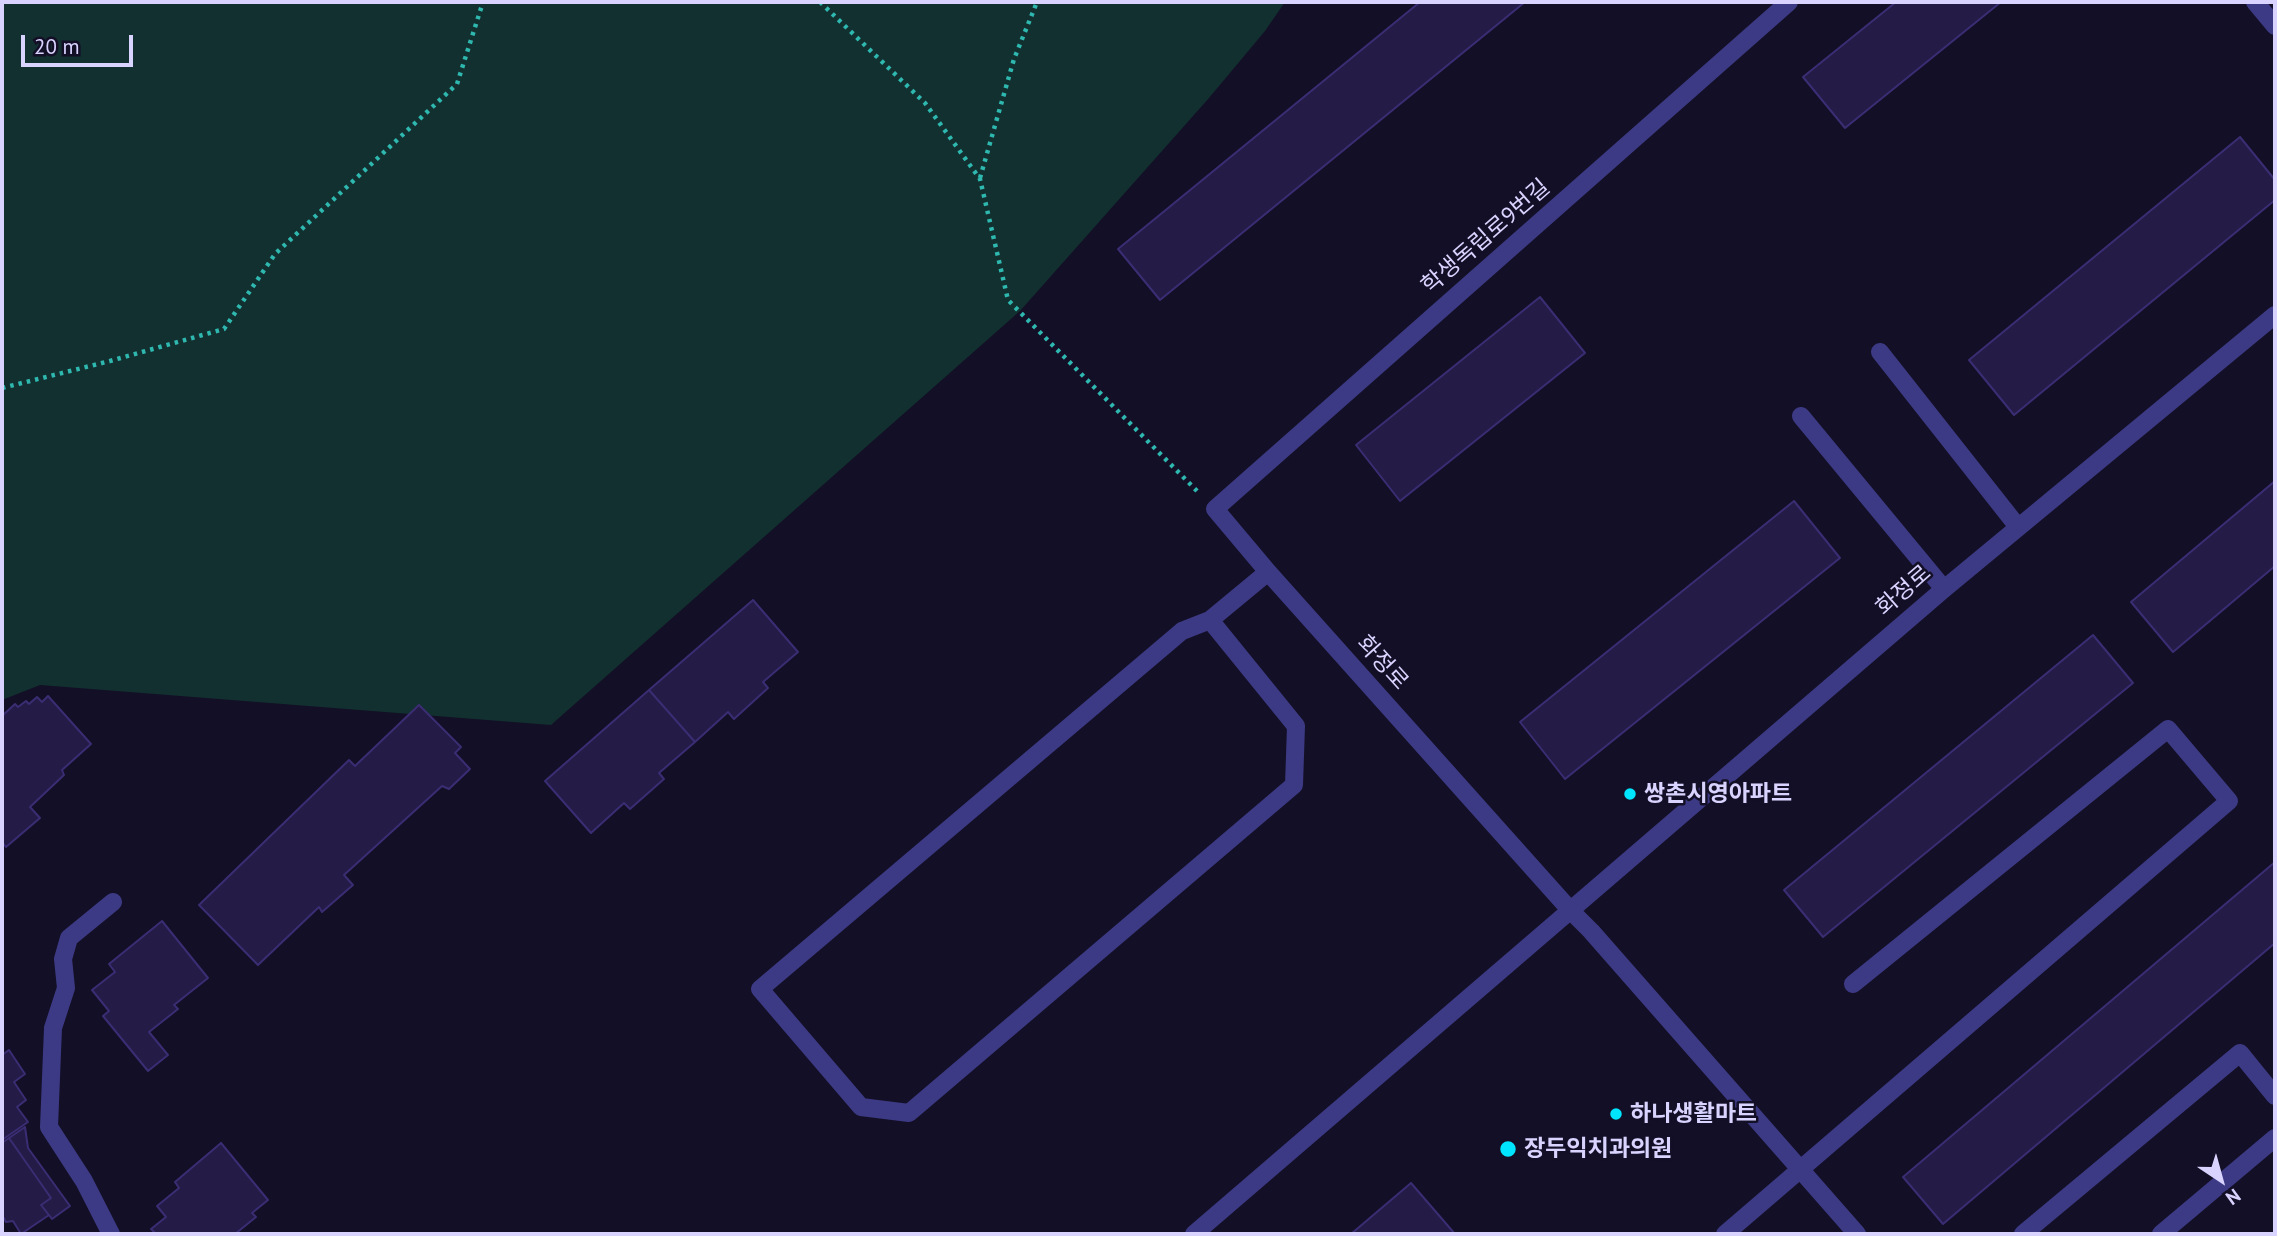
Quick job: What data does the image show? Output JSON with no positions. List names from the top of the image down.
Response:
{
  "streets": {
    "street": ["학생독립로9번길", "화정로"]
  },
  "crossings": [
    ["학생독립로9번길", "화정로"]
  ],
  "places": ["쌍촌시영아파트", "하나생활마트", "장두익치과의원"],
  "scale_bar": "20 m",
  "north": "bottom right"
}
